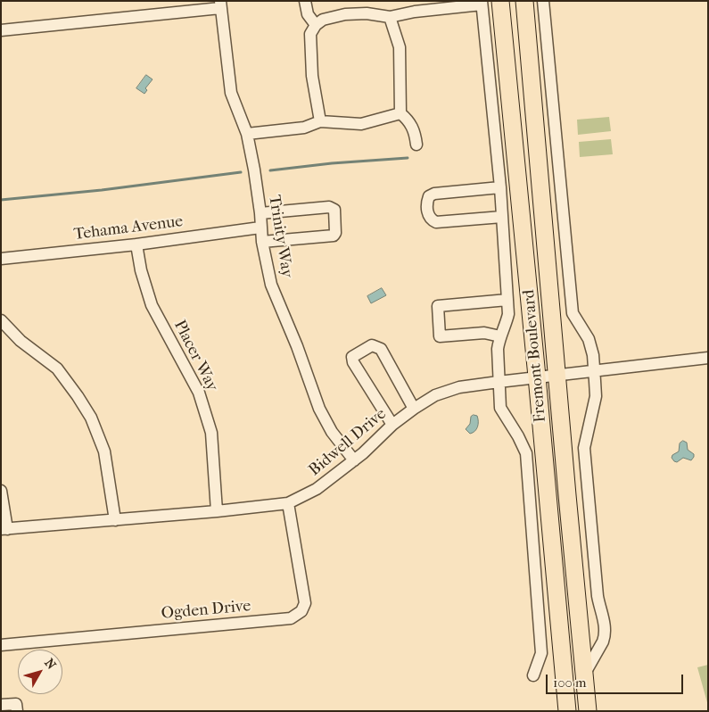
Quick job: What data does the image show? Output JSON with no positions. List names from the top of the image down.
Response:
{
  "streets": {
    "main road": ["Fremont Boulevard"],
    "street": [
      "Tehama Avenue",
      "Trinity Way",
      "Placer Way",
      "Bidwell Drive",
      "Ogden Drive"
    ]
  },
  "crossings": [
    ["Tehama Avenue", "Trinity Way"],
    ["Tehama Avenue", "Placer Way"],
    ["Trinity Way", "Bidwell Drive"],
    ["Placer Way", "Bidwell Drive"],
    ["Fremont Boulevard", "Bidwell Drive"],
    ["Bidwell Drive", "Ogden Drive"]
  ],
  "scale_bar": "100 m",
  "north": "top right"
}
